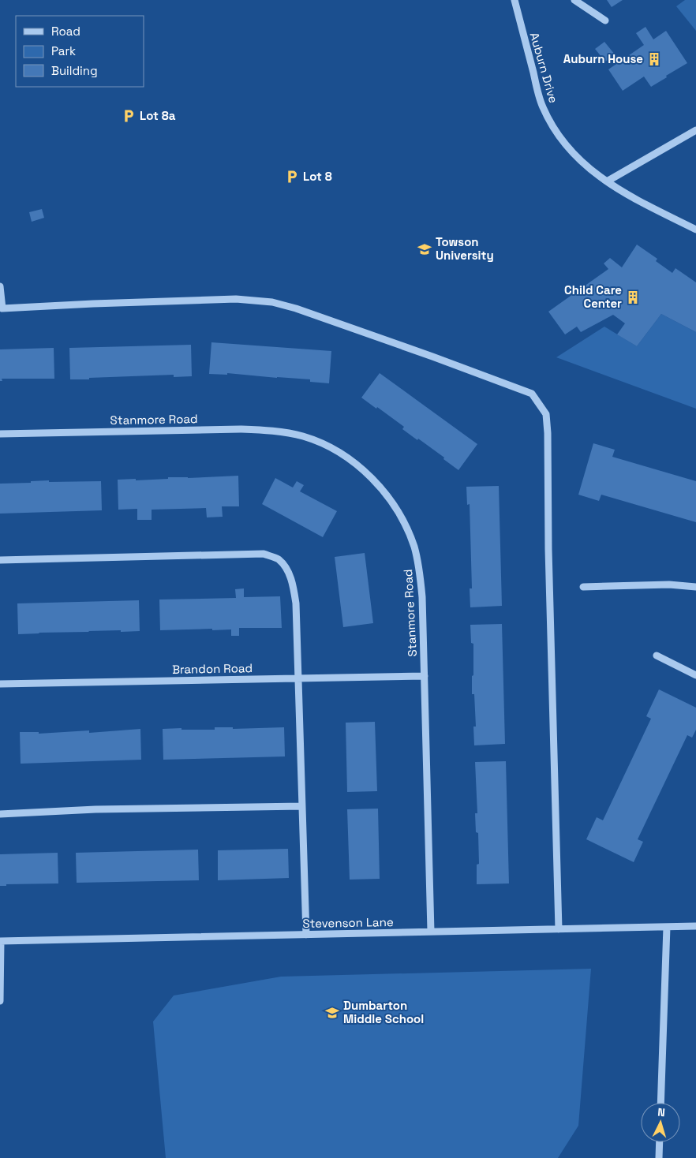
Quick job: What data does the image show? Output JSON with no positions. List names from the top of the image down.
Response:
{
  "streets": {
    "street": [
      "Auburn Drive",
      "Stanmore Road",
      "Brandon Road",
      "Stevenson Lane"
    ]
  },
  "crossings": [
    ["Stanmore Road", "Brandon Road"],
    ["Stanmore Road", "Stevenson Lane"]
  ],
  "places": {
    "building": ["Auburn House", "Child Care Center"],
    "parking": ["Lot 8a", "Lot 8"],
    "school or university": ["Towson University", "Dumbarton Middle School"]
  },
  "legend": ["Road", "Park", "Building"],
  "north": "top"
}
